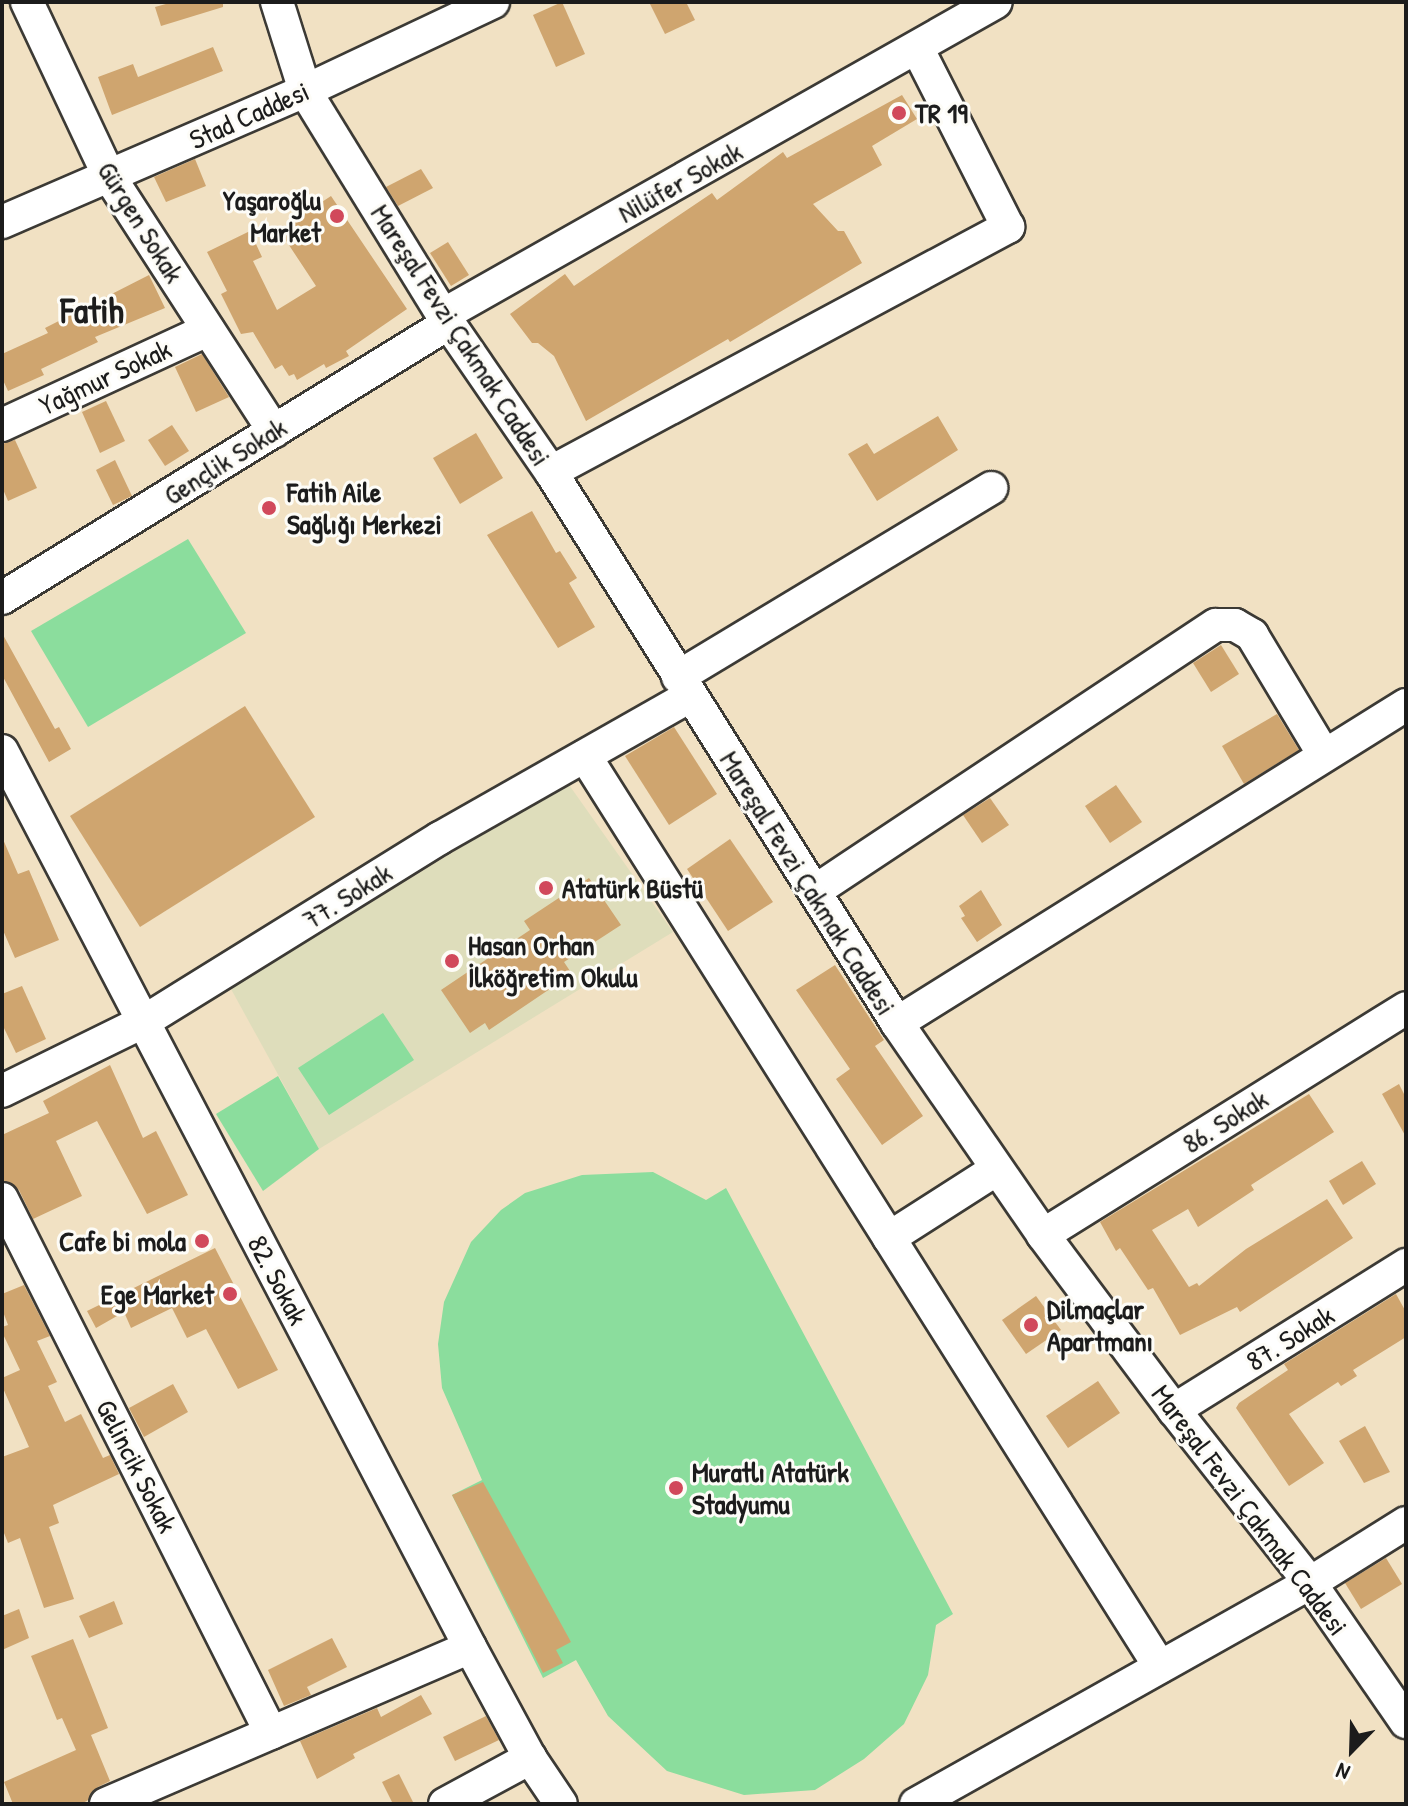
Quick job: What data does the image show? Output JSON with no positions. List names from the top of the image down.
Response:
{
  "streets": {
    "street": [
      "Stad Caddesi",
      "Nilüfer Sokak",
      "Gürgen Sokak",
      "Mareşal Fevzi Çakmak Caddesi",
      "Yağmur Sokak",
      "Gençlik Sokak",
      "77. Sokak",
      "86. Sokak",
      "82. Sokak",
      "87. Sokak",
      "Gelincik Sokak"
    ]
  },
  "crossings": [
    ["Stad Caddesi", "Gürgen Sokak"],
    ["Stad Caddesi", "Mareşal Fevzi Çakmak Caddesi"],
    ["Nilüfer Sokak", "Mareşal Fevzi Çakmak Caddesi"],
    ["Nilüfer Sokak", "Gençlik Sokak"],
    ["Gürgen Sokak", "Yağmur Sokak"],
    ["Gürgen Sokak", "Gençlik Sokak"],
    ["Mareşal Fevzi Çakmak Caddesi", "Gençlik Sokak"],
    ["Mareşal Fevzi Çakmak Caddesi", "77. Sokak"],
    ["Mareşal Fevzi Çakmak Caddesi", "86. Sokak"],
    ["Mareşal Fevzi Çakmak Caddesi", "87. Sokak"],
    ["77. Sokak", "82. Sokak"]
  ],
  "districts": ["Fatih"],
  "places": [
    "TR 19",
    "Yaşaroğlu Market",
    "Fatih Aile Sağlığı Merkezi",
    "Atatürk Büstü",
    "Hasan Orhan İlköğretim Okulu",
    "Cafe bi mola",
    "Ege Market",
    "Dilmaçlar Apartmanı",
    "Muratlı Atatürk Stadyumu"
  ],
  "north": "bottom left"
}
